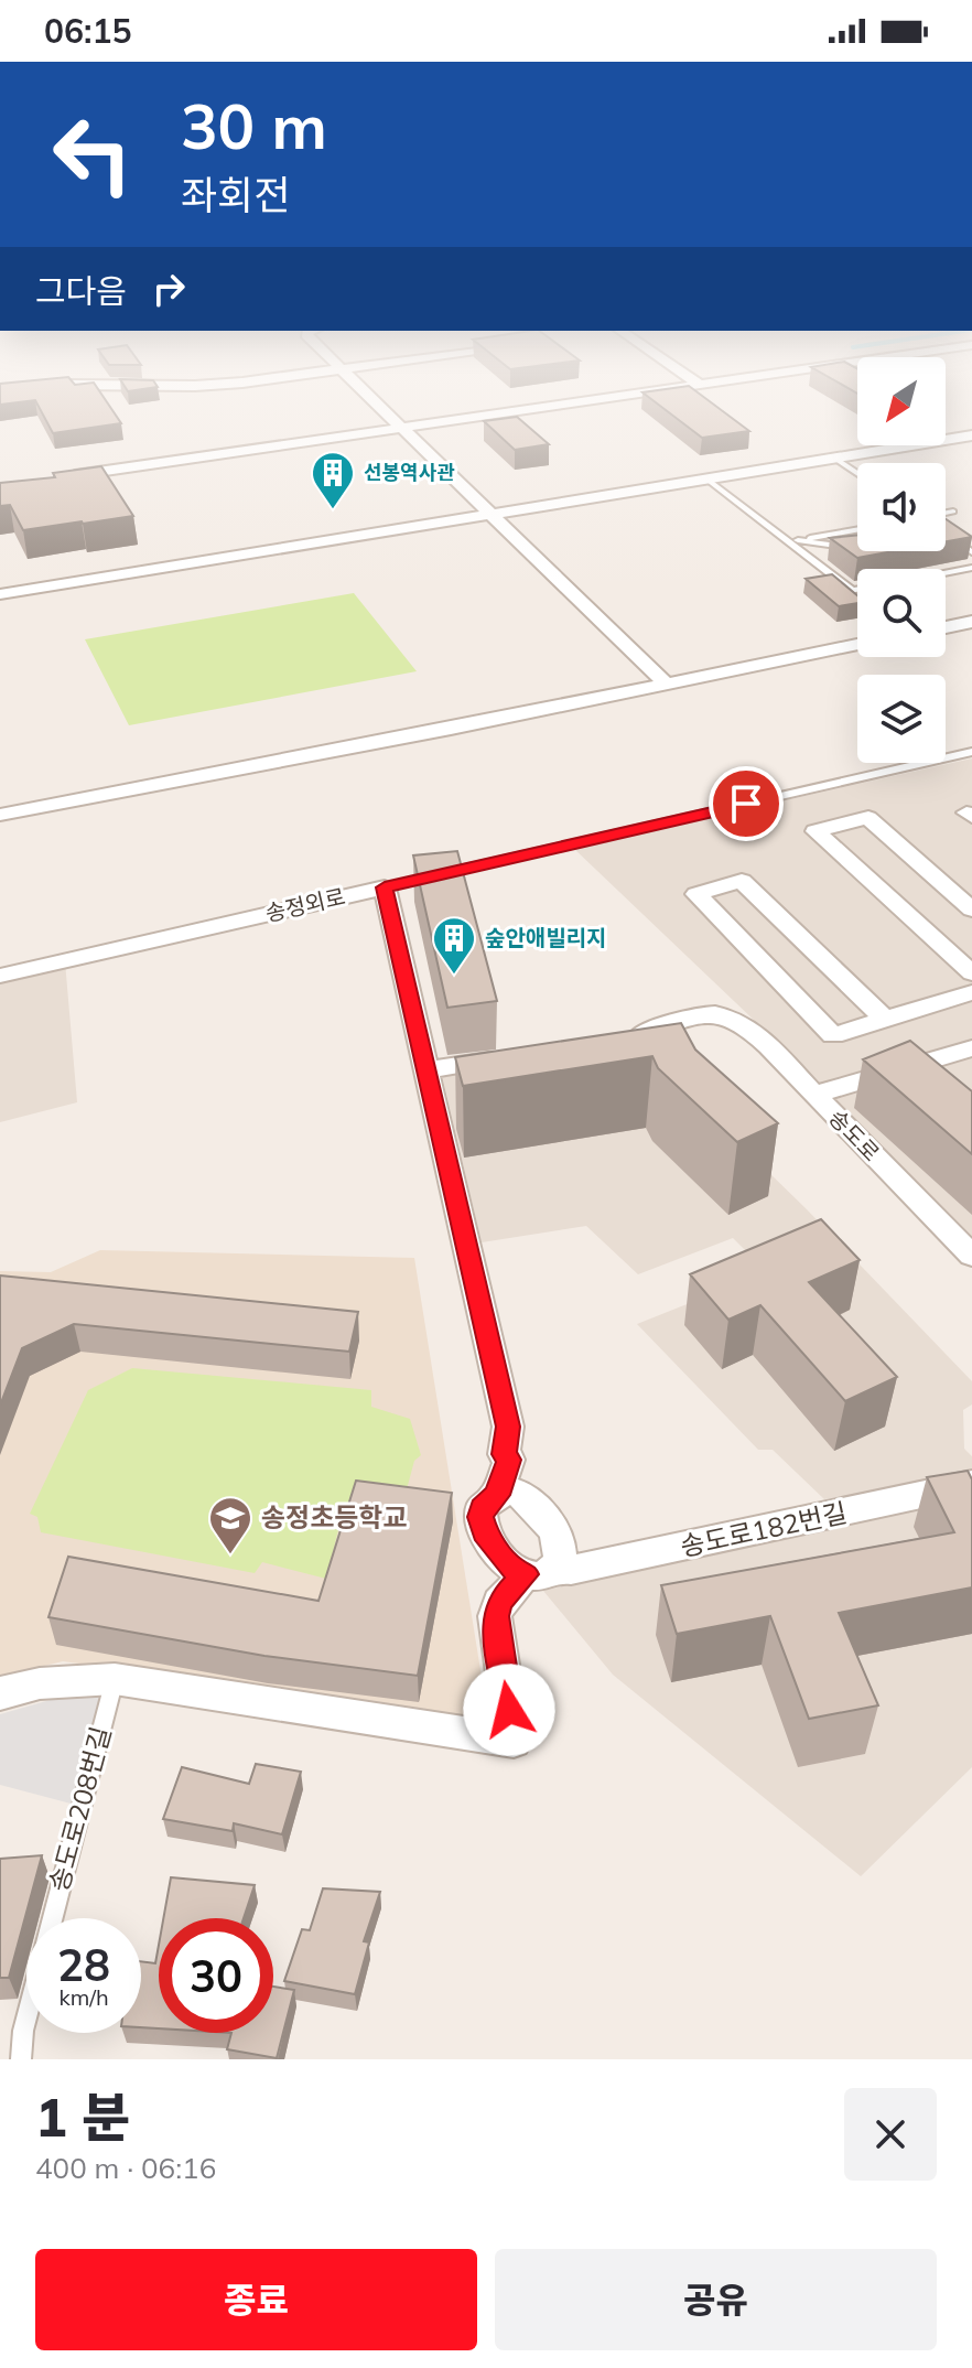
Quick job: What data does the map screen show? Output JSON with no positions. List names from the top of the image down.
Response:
{
  "streets": {
    "street": ["송정외로", "송도로", "송도로182번길"],
    "lane": ["송도로208번길"]
  },
  "places": {
    "building": ["선봉역사관", "숲안애빌리지"],
    "school or university": ["송정초등학교"]
  },
  "north": "bottom left",
  "page": {
    "status": "06:15",
    "turn": ["30 m", "좌회전"],
    "then": "그다음",
    "speed": "28 km/h",
    "limit": "30",
    "heading": ["1 분", "400 m · 06:16"],
    "buttons": ["종료", "공유"]
  }
}
